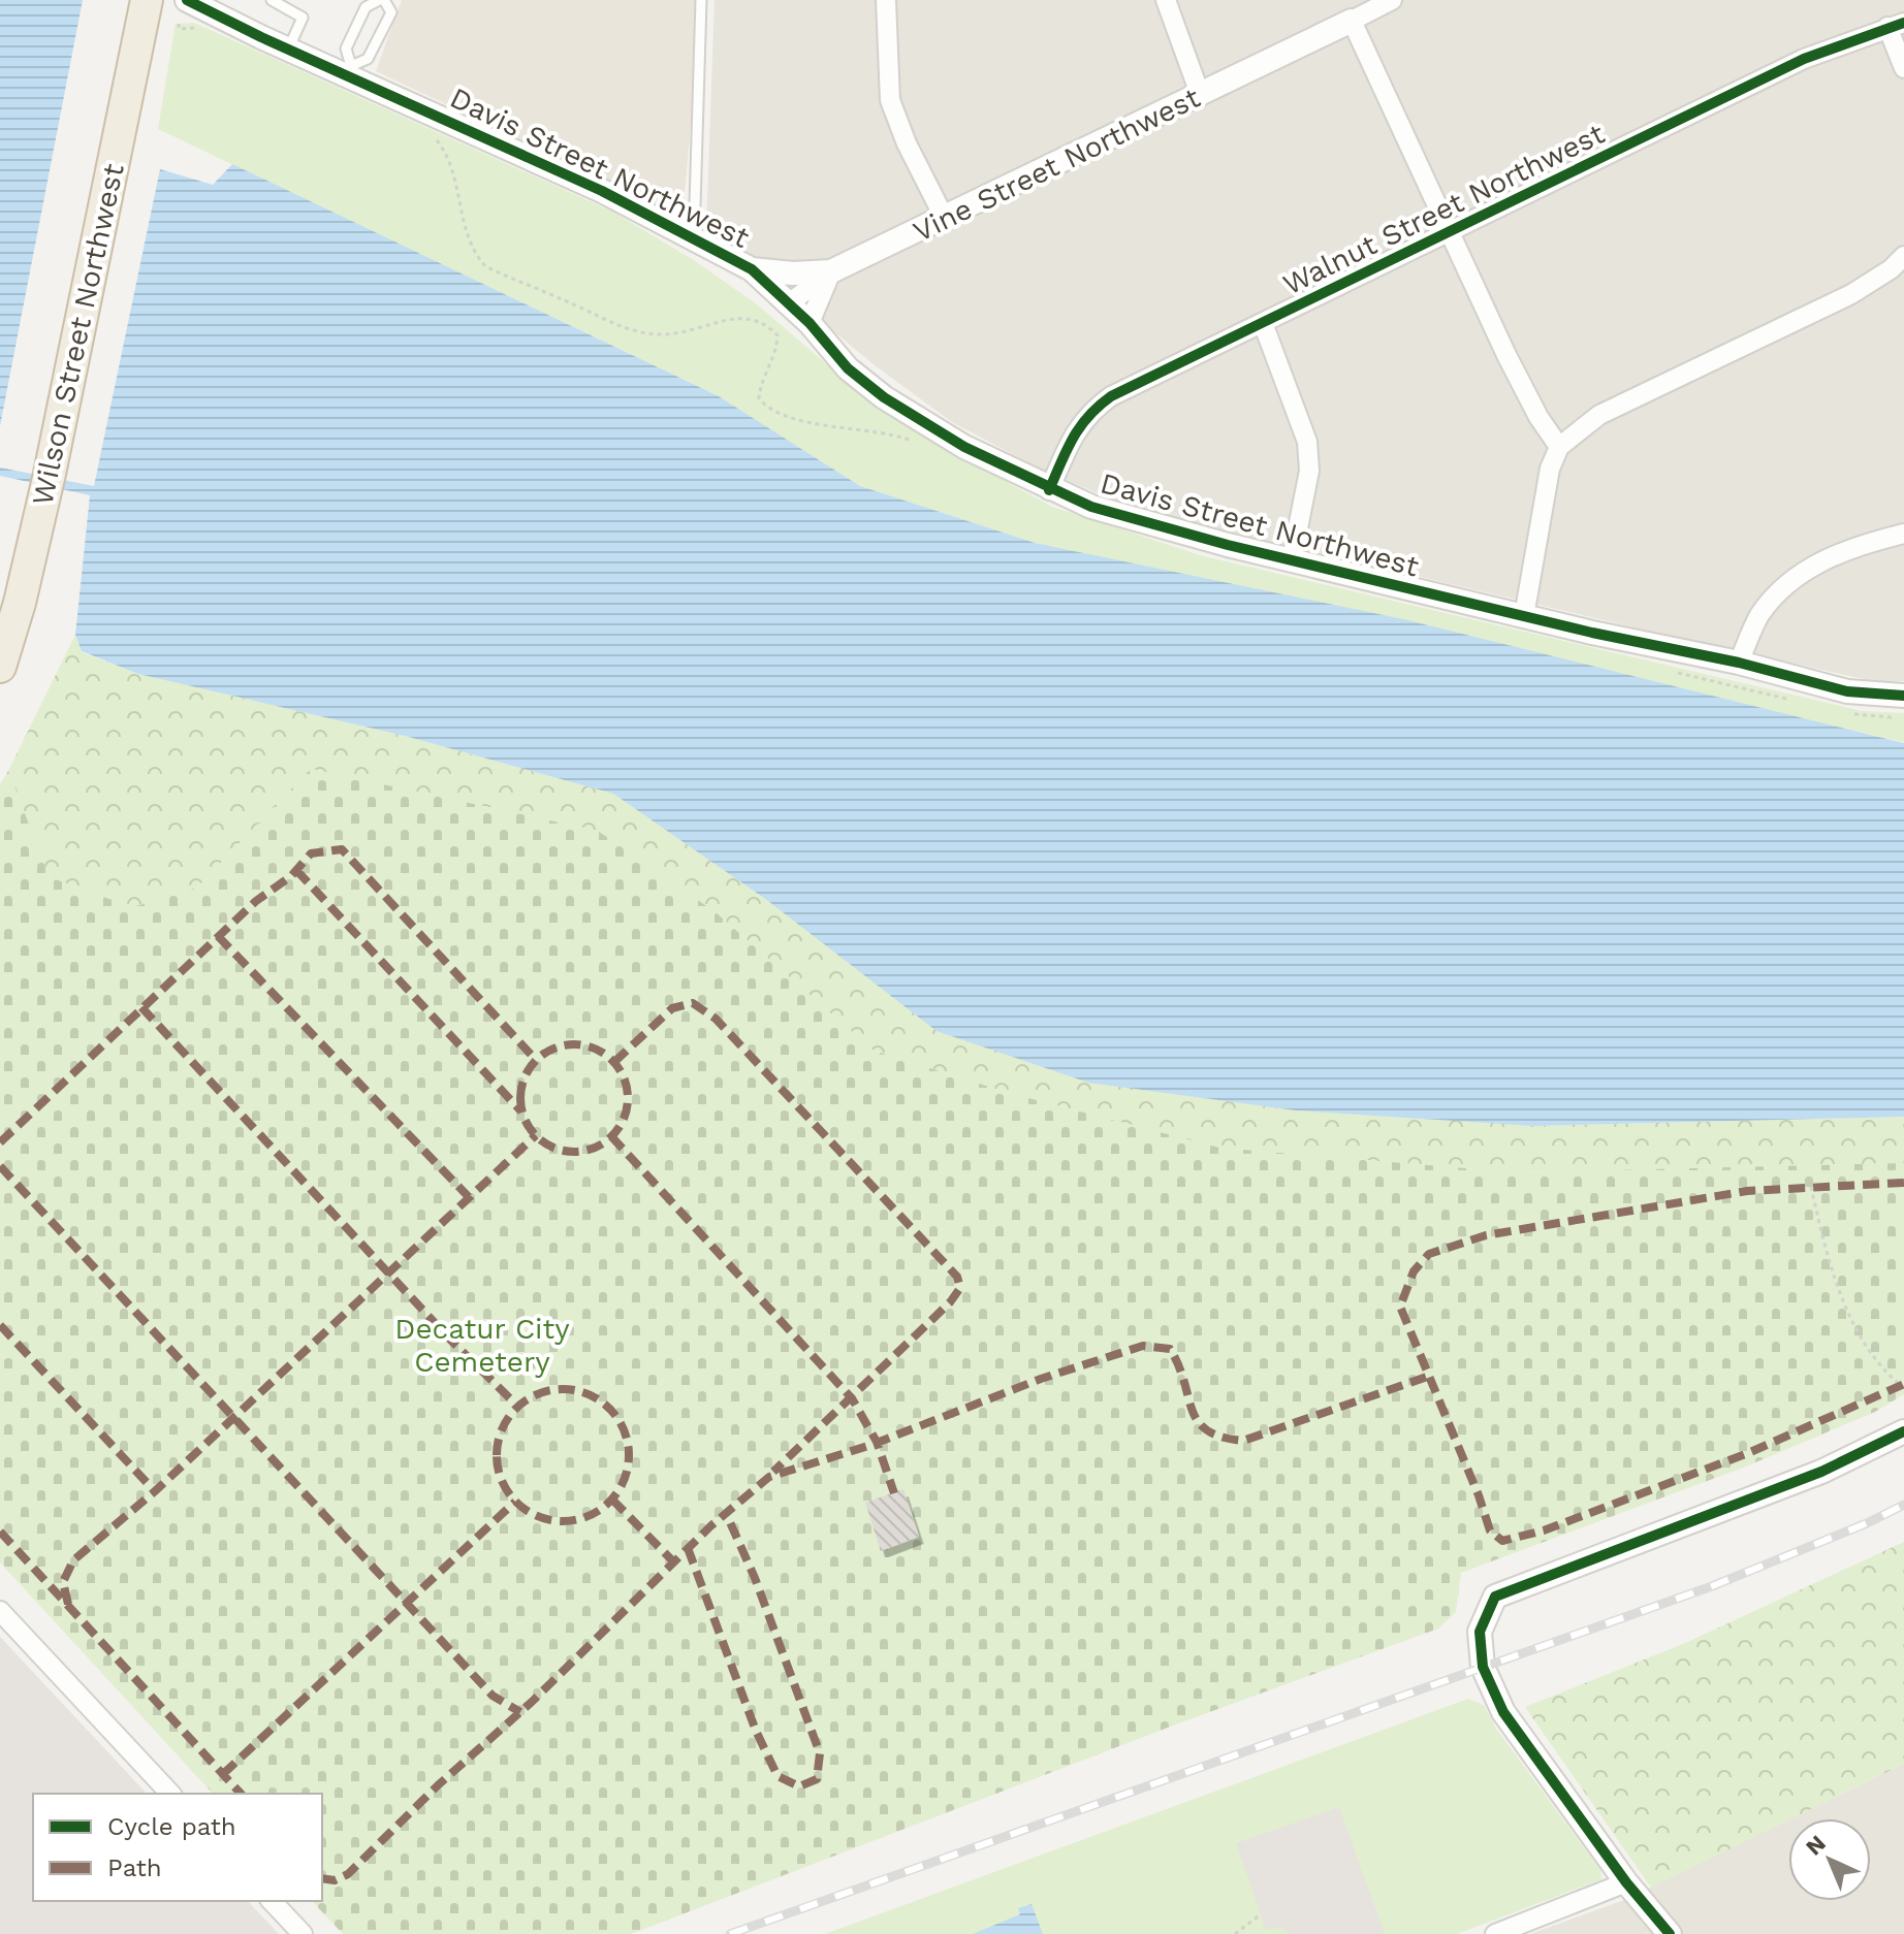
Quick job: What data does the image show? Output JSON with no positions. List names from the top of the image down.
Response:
{
  "streets": {
    "highway": ["Wilson Street Northwest"],
    "street": ["Vine Street Northwest", "Davis Street Northwest", "Walnut Street Northwest"]
  },
  "crossings": [
    ["Vine Street Northwest", "Davis Street Northwest"],
    ["Davis Street Northwest", "Walnut Street Northwest"]
  ],
  "parks": ["Decatur City Cemetery"],
  "legend": ["Cycle path", "Path"],
  "north": "top left"
}
